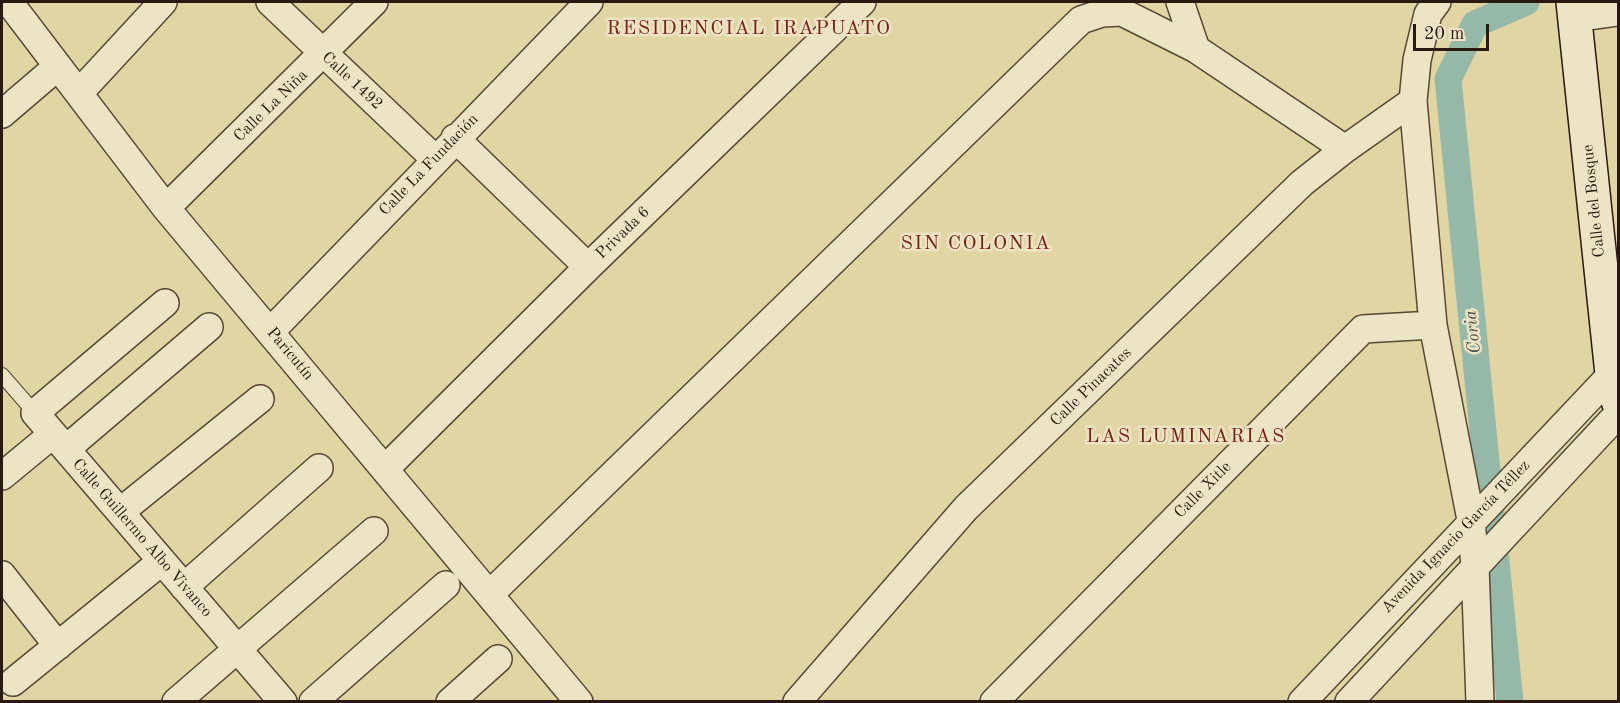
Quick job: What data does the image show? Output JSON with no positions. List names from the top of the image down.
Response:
{
  "streets": {
    "street": [
      "Calle 1492",
      "Calle La Niña",
      "Calle La Fundación",
      "Calle del Bosque",
      "Privada 6",
      "Paricutín",
      "Calle Pinacates",
      "Calle Xitle",
      "Avenida Ignacio García Téllez",
      "Calle Guillermo Albo Vivanco"
    ]
  },
  "crossings": [
    ["Calle 1492", "Calle La Niña"],
    ["Calle 1492", "Calle La Fundación"],
    ["Calle La Niña", "Paricutín"],
    ["Calle La Fundación", "Paricutín"],
    ["Calle del Bosque", "Avenida Ignacio García Téllez"],
    ["Privada 6", "Paricutín"]
  ],
  "districts": ["RESIDENCIAL IRAPUATO", "SIN COLONIA", "LAS LUMINARIAS"],
  "water": ["Coria"],
  "scale_bar": "20 m"
}
